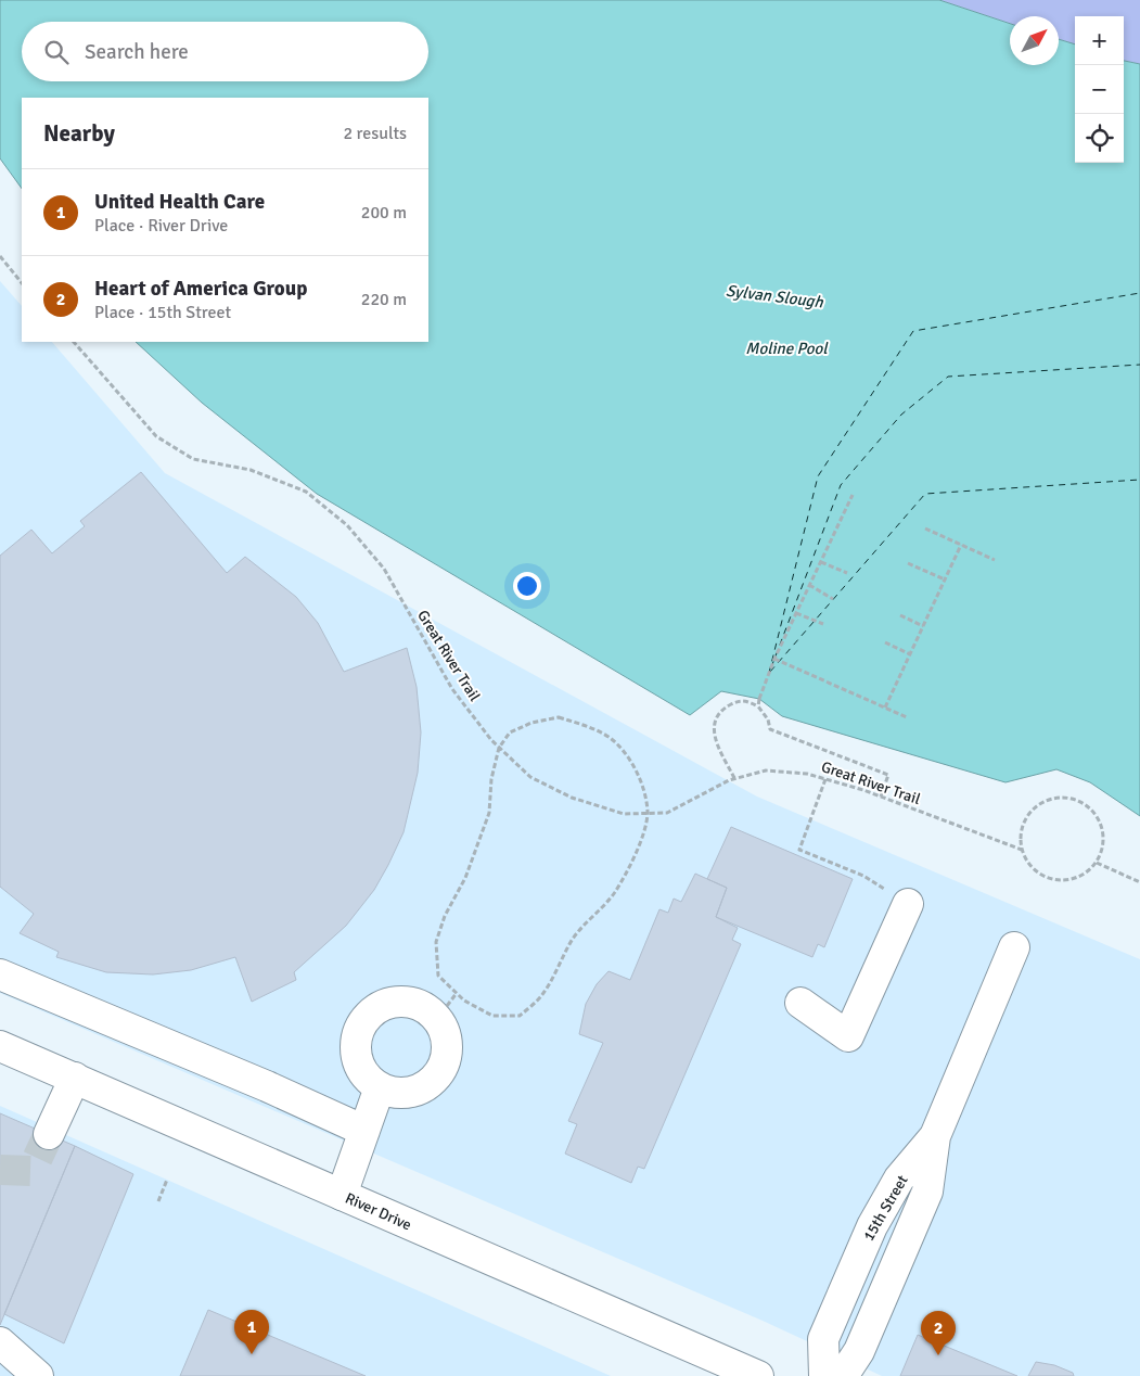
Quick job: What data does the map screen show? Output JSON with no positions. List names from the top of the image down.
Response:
{
  "streets": {
    "main road": ["15th Street", "River Drive"],
    "path": ["Great River Trail"]
  },
  "water": ["Sylvan Slough", "Moline Pool"],
  "north": "top right",
  "page": {
    "map_buttons": ["+", "−"],
    "search": "Search here",
    "heading": ["Nearby", "2 results"],
    "list": [
      {
        "mark": "1",
        "name": "United Health Care",
        "note": "Place · River Drive",
        "value": "200 m"
      },
      {
        "mark": "2",
        "name": "Heart of America Group",
        "note": "Place · 15th Street",
        "value": "220 m"
      }
    ],
    "pins": ["1", "2"]
  }
}
